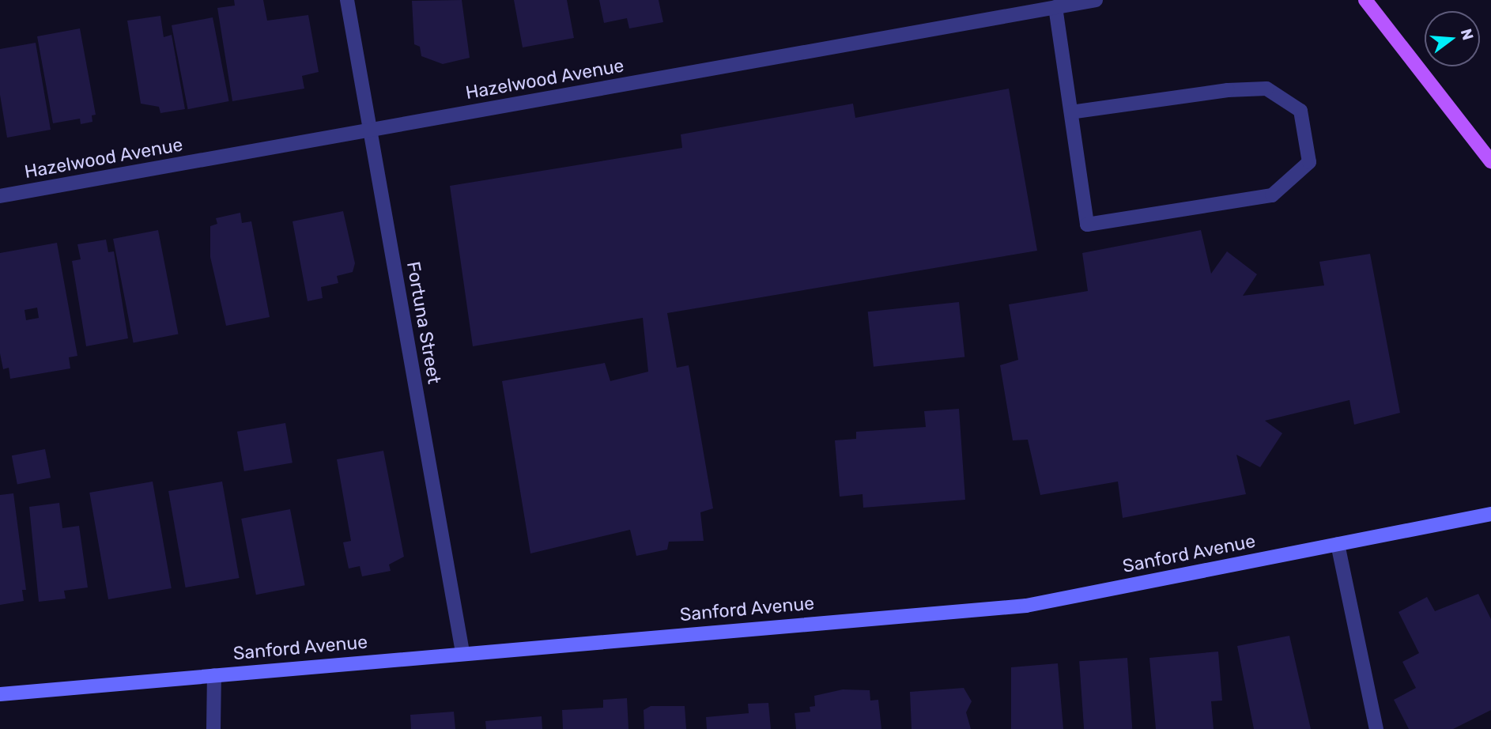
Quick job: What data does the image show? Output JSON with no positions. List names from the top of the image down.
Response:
{
  "streets": {
    "main road": ["Sanford Avenue"],
    "street": ["Hazelwood Avenue", "Fortuna Street"]
  },
  "crossings": [
    ["Hazelwood Avenue", "Fortuna Street"],
    ["Fortuna Street", "Sanford Avenue"]
  ],
  "north": "right"
}
